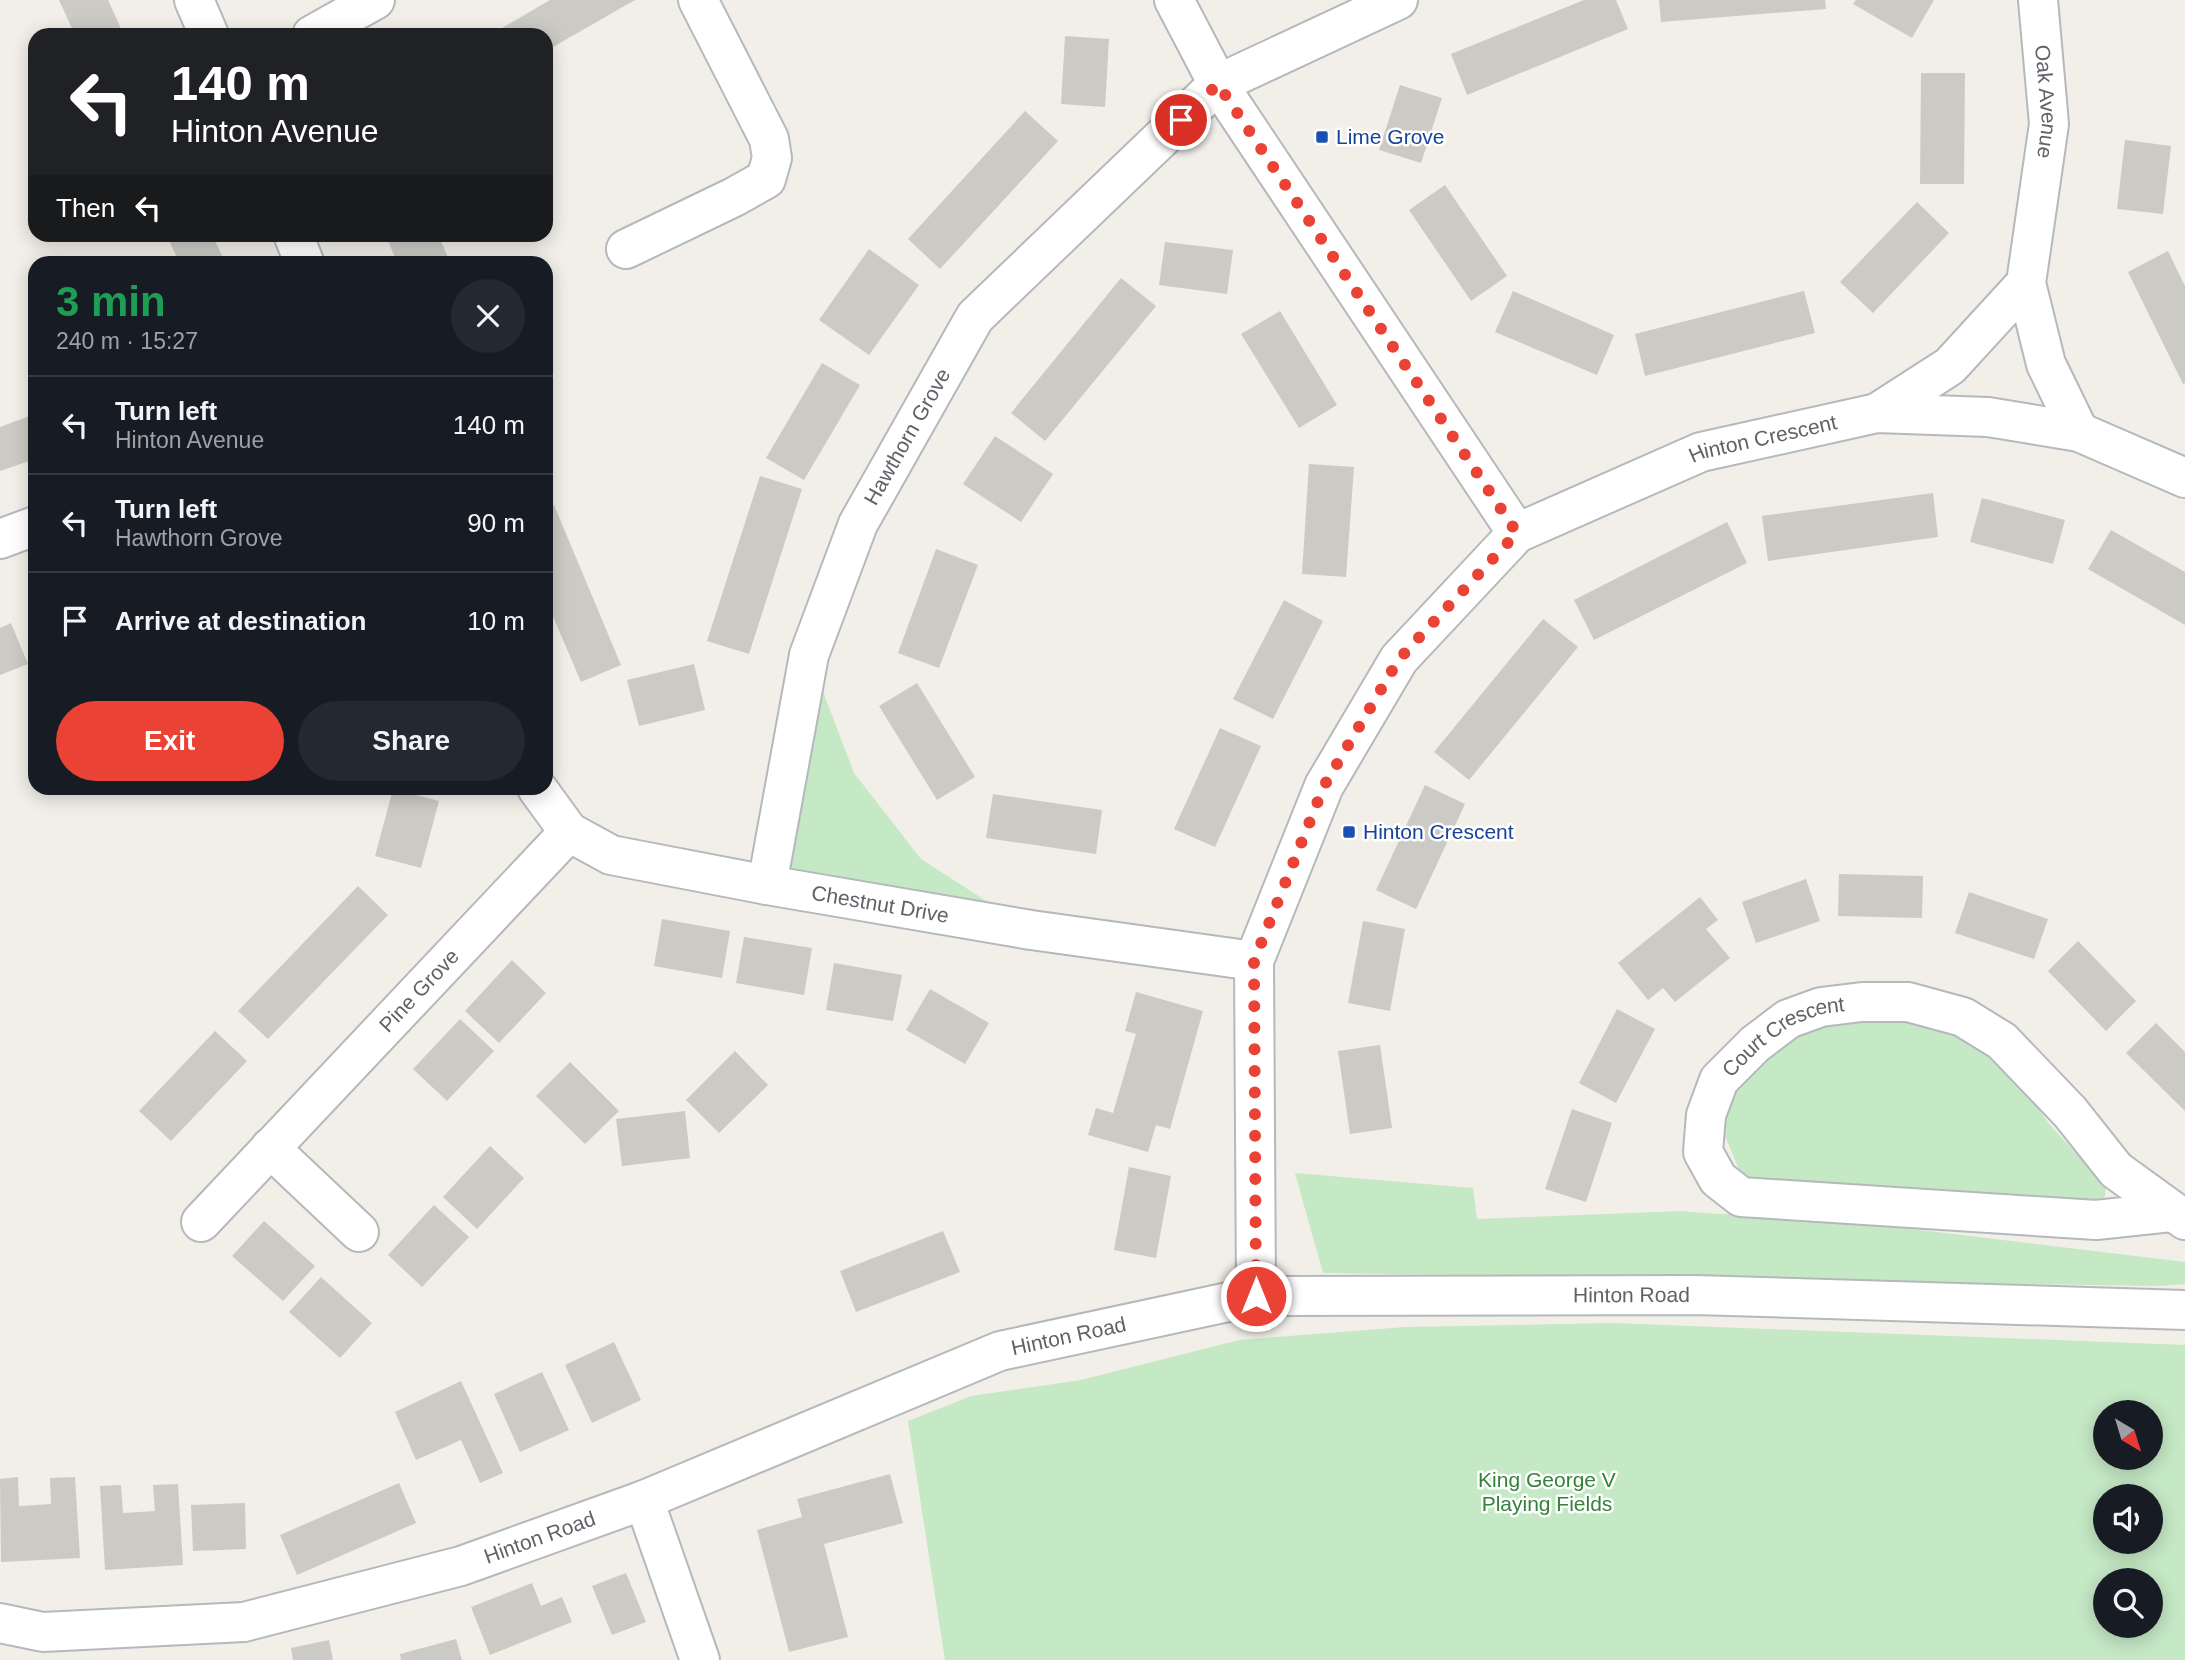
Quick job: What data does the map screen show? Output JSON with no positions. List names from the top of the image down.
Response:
{
  "streets": {
    "street": [
      "Oak Avenue",
      "Hawthorn Grove",
      "Hinton Crescent",
      "Chestnut Drive",
      "Pine Grove",
      "Court Crescent",
      "Hinton Road"
    ]
  },
  "crossings": [
    ["Oak Avenue", "Hinton Crescent"],
    ["Hawthorn Grove", "Chestnut Drive"],
    ["Hinton Crescent", "Chestnut Drive"],
    ["Hinton Crescent", "Hinton Road"],
    ["Chestnut Drive", "Pine Grove"]
  ],
  "parks": ["King George V Playing Fields"],
  "places": {
    "transit": ["Lime Grove", "Hinton Crescent"]
  },
  "north": "bottom right",
  "page": {
    "turn": ["140 m", "Hinton Avenue"],
    "then": "Then",
    "heading": ["3 min", "240 m · 15:27"],
    "list": [
      {
        "name": "Turn left",
        "note": "Hinton Avenue",
        "value": "140 m"
      },
      {
        "name": "Turn left",
        "note": "Hawthorn Grove",
        "value": "90 m"
      },
      {
        "name": "Arrive at destination",
        "value": "10 m"
      }
    ],
    "buttons": ["Exit", "Share"]
  }
}
